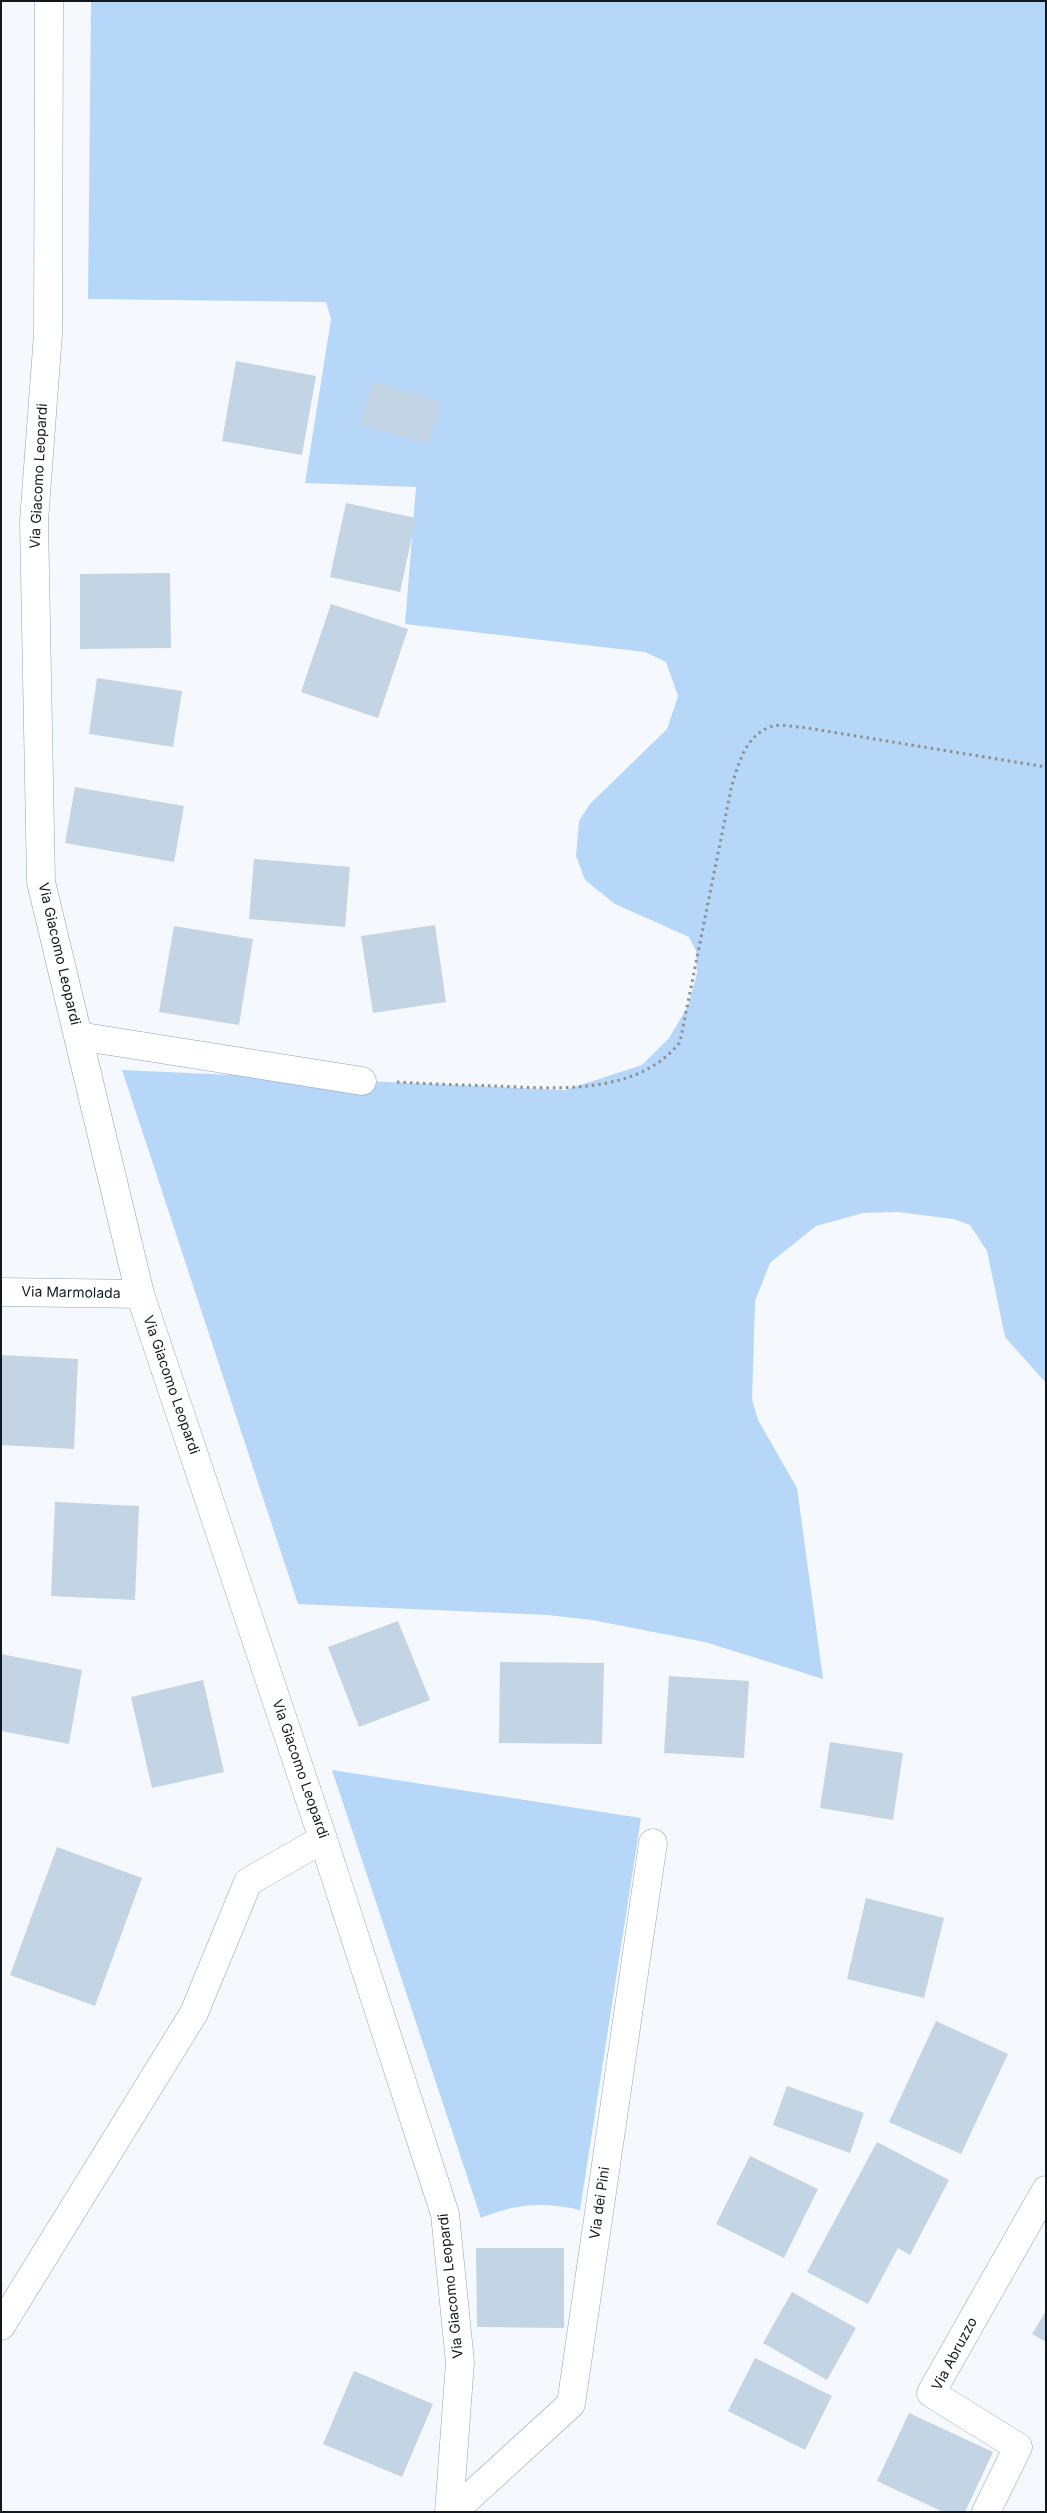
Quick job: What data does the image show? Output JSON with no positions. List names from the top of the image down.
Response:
{
  "streets": {
    "street": [
      "Via Giacomo Leopardi",
      "Via Marmolada",
      "Via dei Pini",
      "Via Abruzzo"
    ]
  },
  "crossings": [
    ["Via Giacomo Leopardi", "Via Marmolada"],
    ["Via Giacomo Leopardi", "Via dei Pini"]
  ]
}
